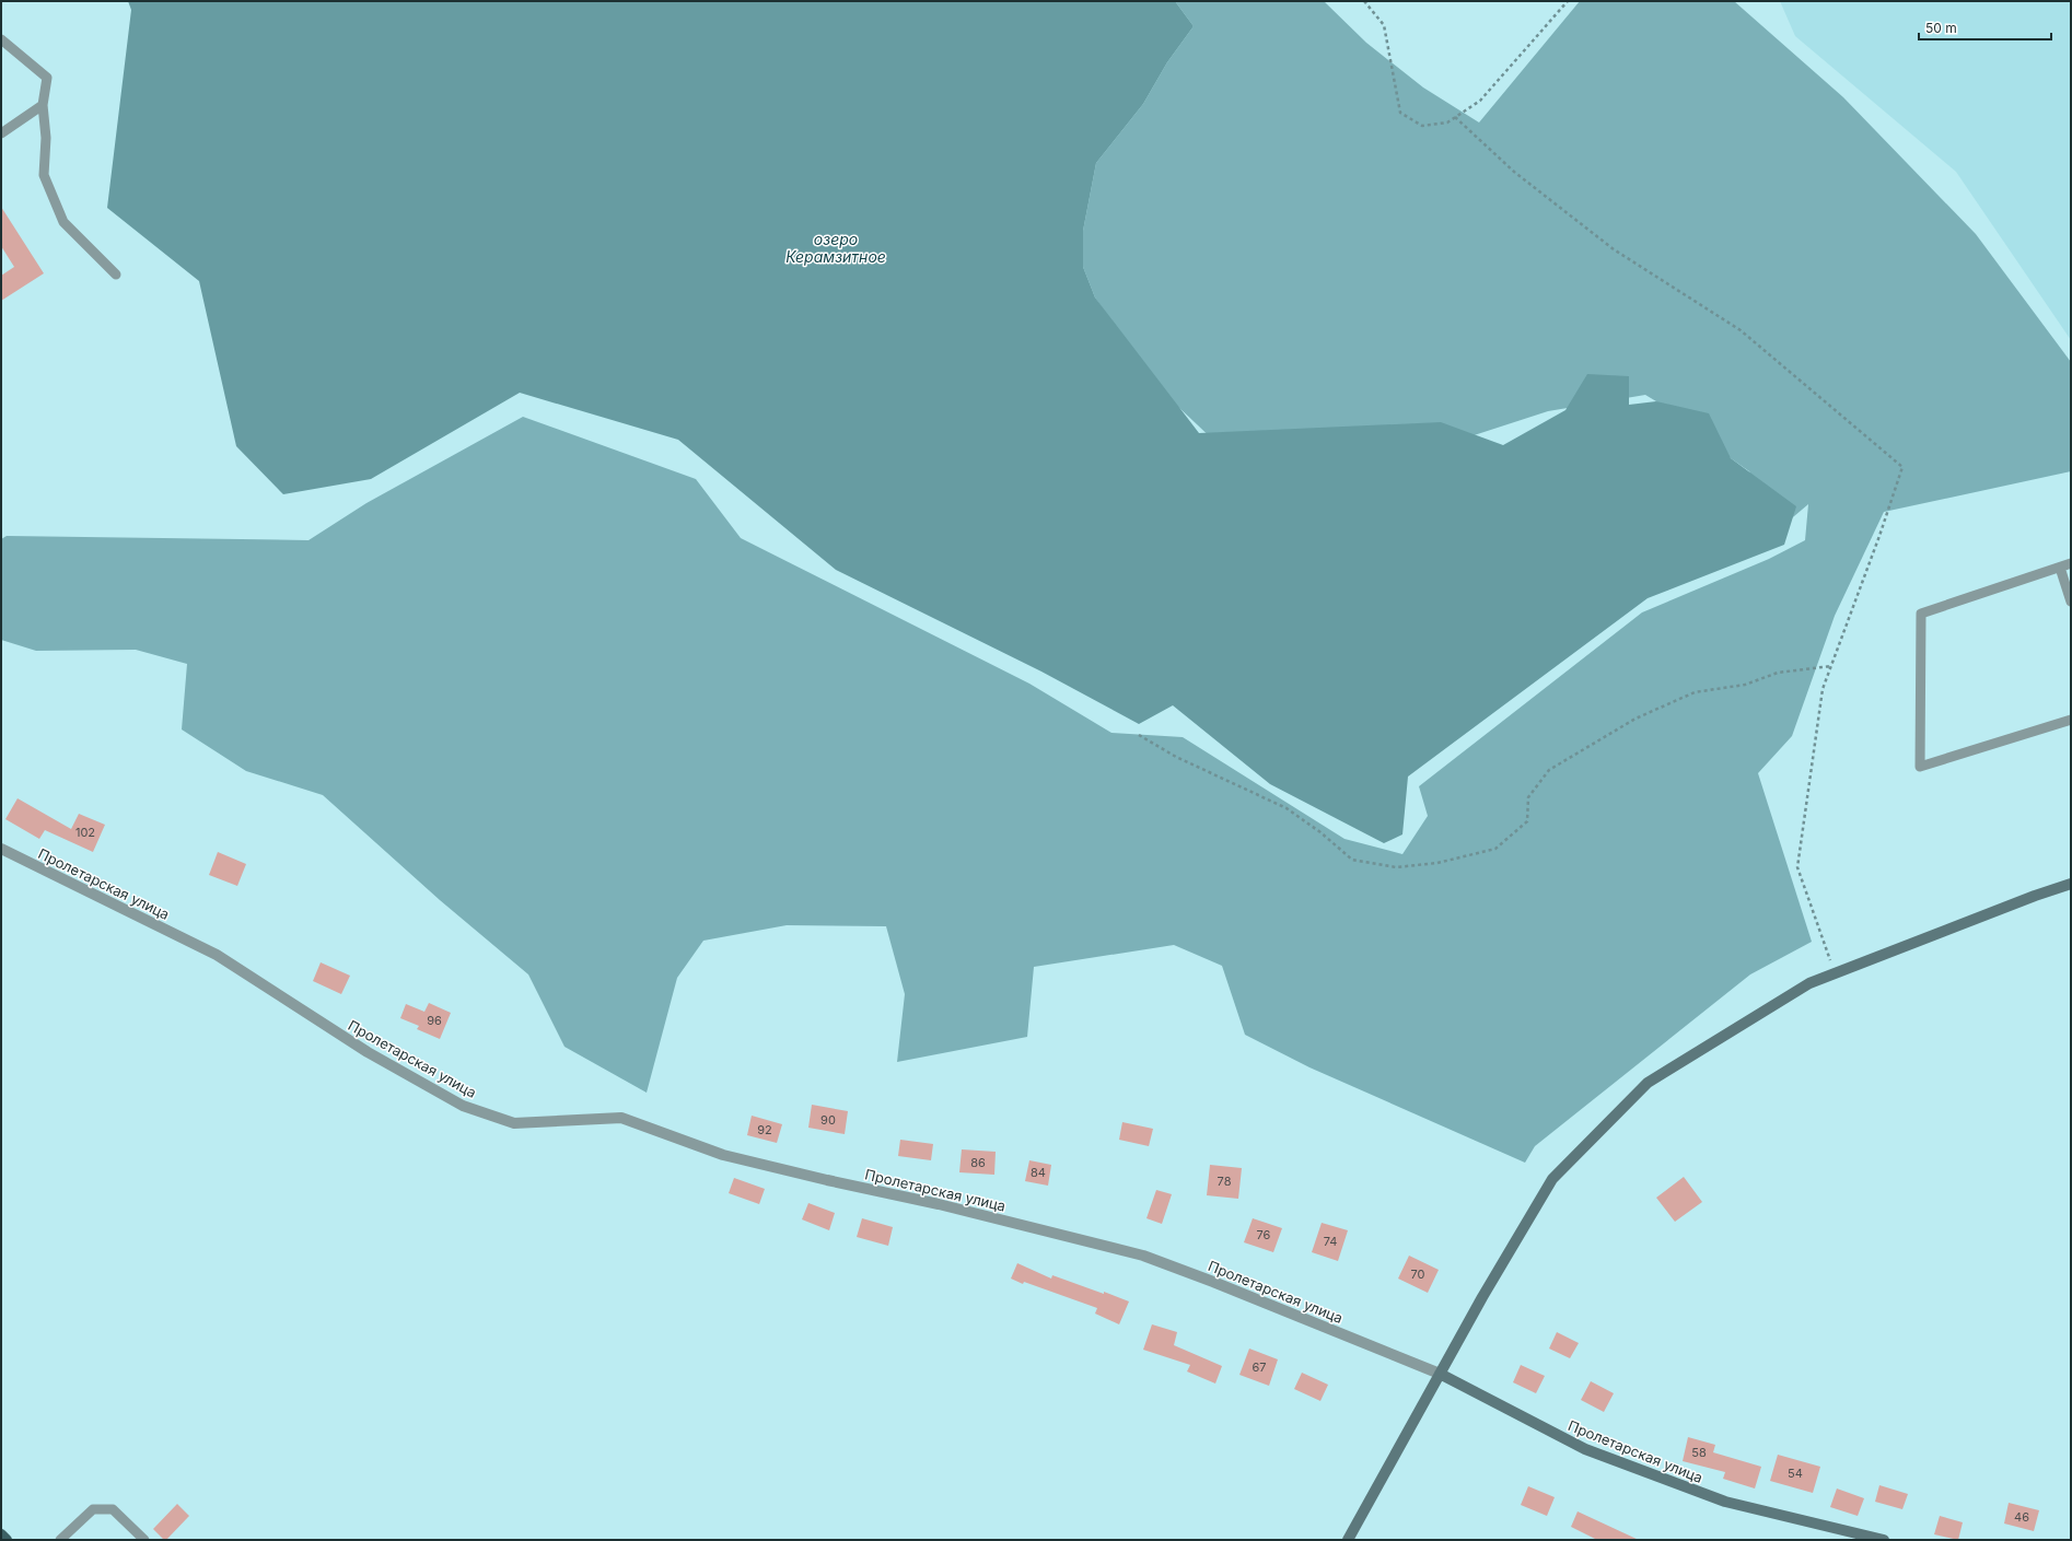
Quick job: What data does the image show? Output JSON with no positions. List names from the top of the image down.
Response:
{
  "streets": {
    "street": ["Пролетарская улица"]
  },
  "water": ["озеро Керамзитное"],
  "house_numbers": [
    "102",
    "96",
    "90",
    "92",
    "86",
    "84",
    "78",
    "76",
    "74",
    "70",
    "67",
    "58",
    "54",
    "46"
  ],
  "scale_bar": "50 m"
}
